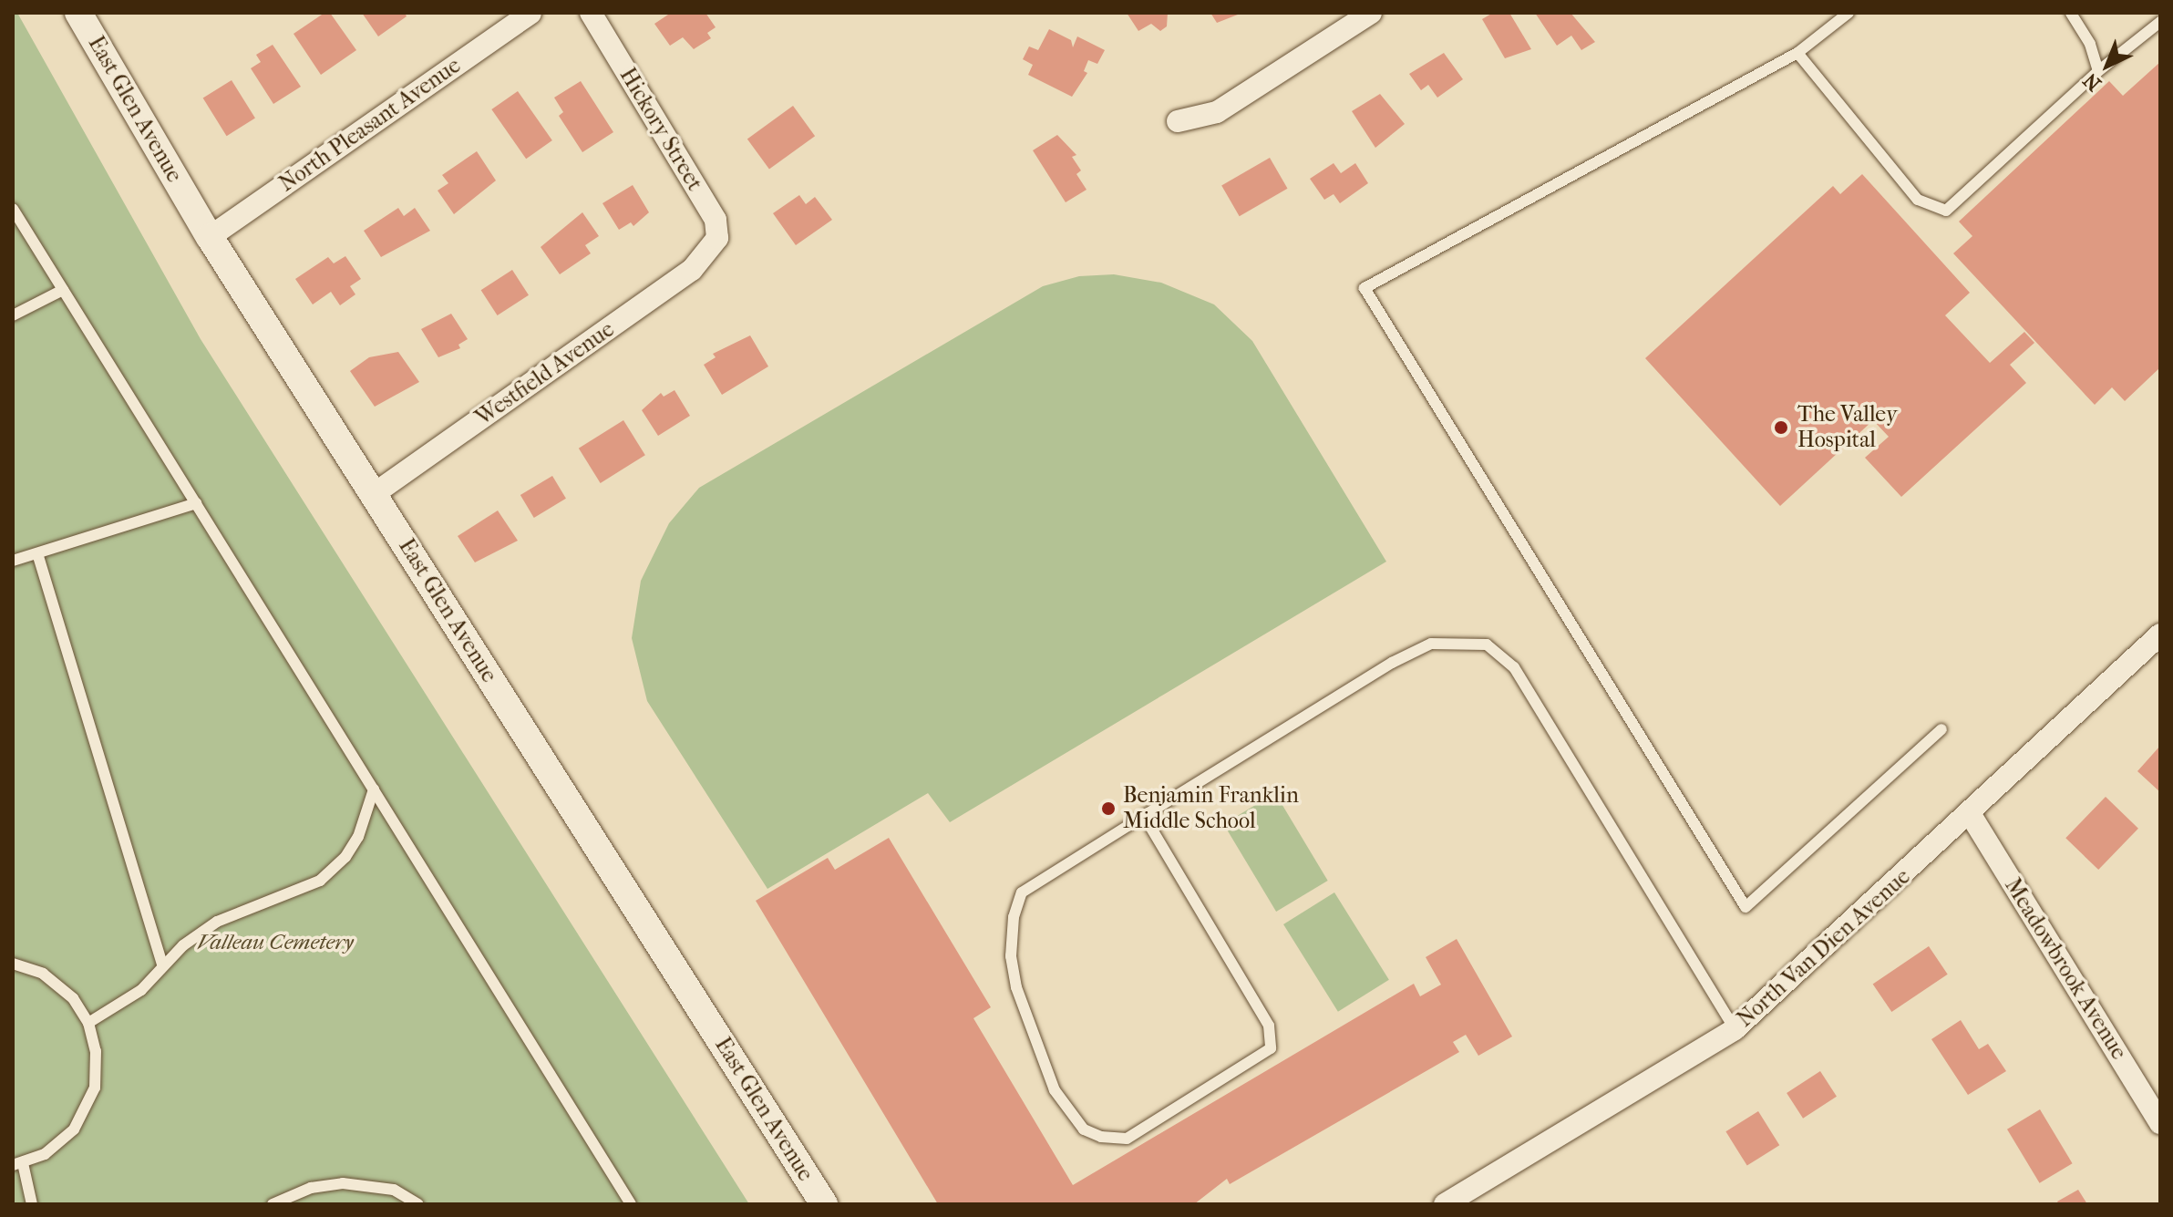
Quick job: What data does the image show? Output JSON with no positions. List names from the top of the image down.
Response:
{
  "streets": {
    "street": [
      "East Glen Avenue",
      "North Pleasant Avenue",
      "Hickory Street",
      "Westfield Avenue",
      "North Van Dien Avenue",
      "Meadowbrook Avenue"
    ]
  },
  "crossings": [
    ["East Glen Avenue", "North Pleasant Avenue"],
    ["East Glen Avenue", "Westfield Avenue"],
    ["Hickory Street", "Westfield Avenue"],
    ["North Van Dien Avenue", "Meadowbrook Avenue"]
  ],
  "parks": ["Valleau Cemetery"],
  "places": ["The Valley Hospital", "Benjamin Franklin Middle School"],
  "north": "bottom left"
}
